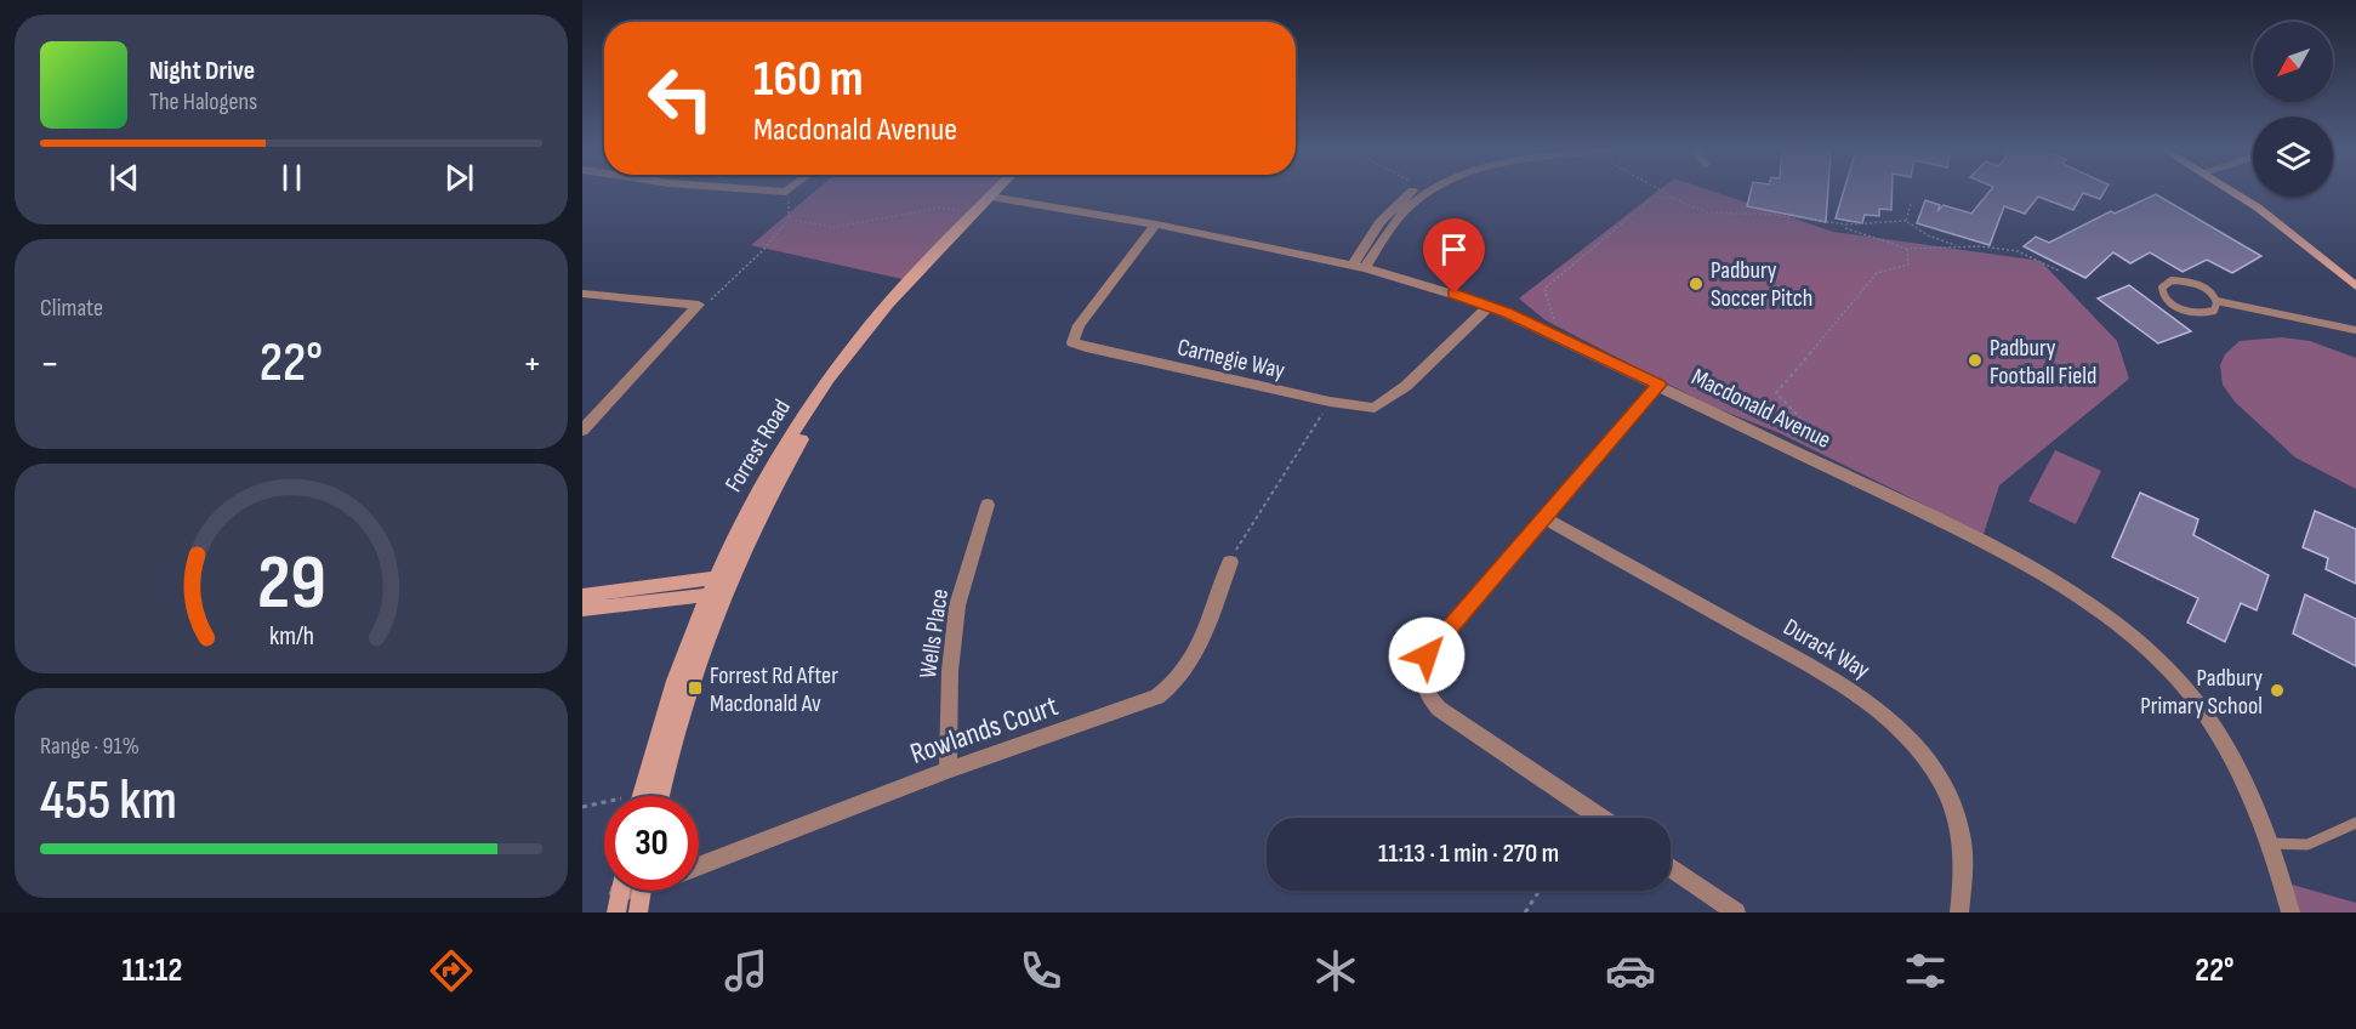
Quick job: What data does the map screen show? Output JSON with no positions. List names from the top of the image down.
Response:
{
  "streets": {
    "street": [
      "Carnegie Way",
      "Macdonald Avenue",
      "Forrest Road",
      "Wells Place",
      "Durack Way",
      "Rowlands Court"
    ]
  },
  "crossings": [
    ["Carnegie Way", "Macdonald Avenue"],
    ["Macdonald Avenue", "Forrest Road"],
    ["Wells Place", "Rowlands Court"]
  ],
  "places": {
    "other": ["Padbury Soccer Pitch", "Padbury Football Field", "Padbury Primary School"],
    "transit": ["Forrest Rd After Macdonald Av"]
  },
  "north": "bottom left",
  "page": {
    "turn": ["160 m", "Macdonald Avenue"],
    "song": ["Night Drive", "The Halogens"],
    "tile": [
      "Climate",
      ["Range · 91%", "455 km"]
    ],
    "heat": ["−", "22°", "+"],
    "limit": "30",
    "trip": "11:13 · 1 min · 270 m",
    "tabs": ["11:12", "22°"],
    "gauge": ["29", "km/h"]
  }
}
